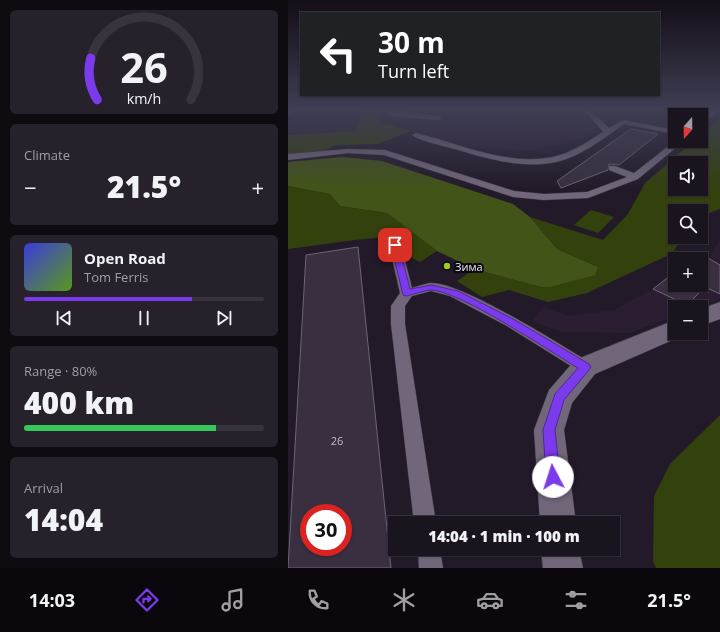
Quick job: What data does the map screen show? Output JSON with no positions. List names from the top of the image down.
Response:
{
  "places": ["Зима"],
  "house_numbers": ["26"],
  "north": "bottom",
  "page": {
    "turn": ["30 m", "Turn left"],
    "map_buttons": ["+", "−"],
    "tile": [
      "Climate",
      ["Range · 80%", "400 km"],
      ["Arrival", "14:04"]
    ],
    "heat": ["−", "21.5°", "+"],
    "song": ["Open Road", "Tom Ferris"],
    "limit": "30",
    "trip": "14:04 · 1 min · 100 m",
    "tabs": ["14:03", "21.5°"],
    "gauge": ["26", "km/h"]
  }
}
